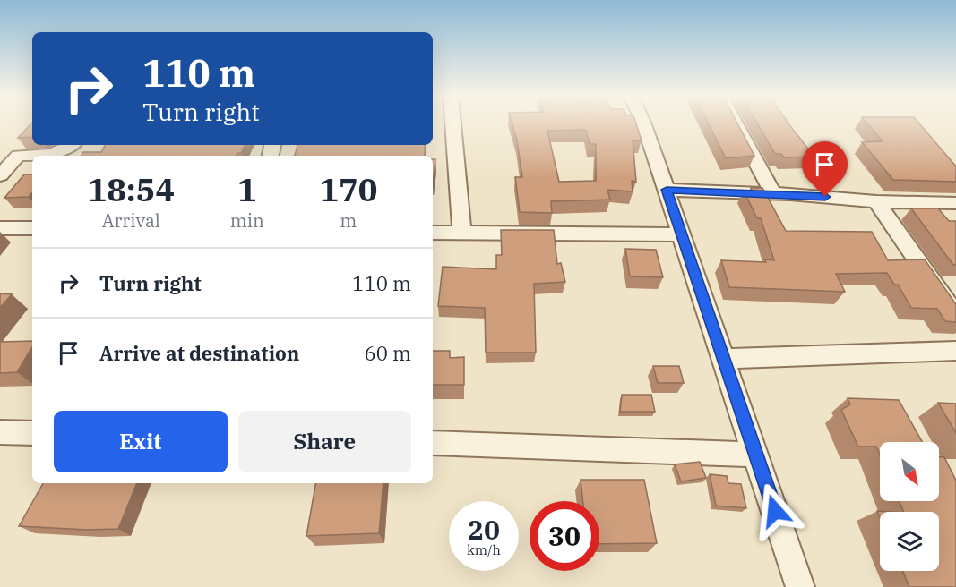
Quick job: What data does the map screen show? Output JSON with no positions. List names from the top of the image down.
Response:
{
  "north": "bottom right",
  "page": {
    "turn": ["110 m", "Turn right"],
    "eta": [
      "18:54",
      "Arrival",
      "1",
      "min",
      "170",
      "m"
    ],
    "list": [
      {
        "name": "Turn right",
        "value": "110 m"
      },
      {
        "name": "Arrive at destination",
        "value": "60 m"
      }
    ],
    "buttons": ["Exit", "Share"],
    "speed": "20 km/h",
    "limit": "30"
  }
}
